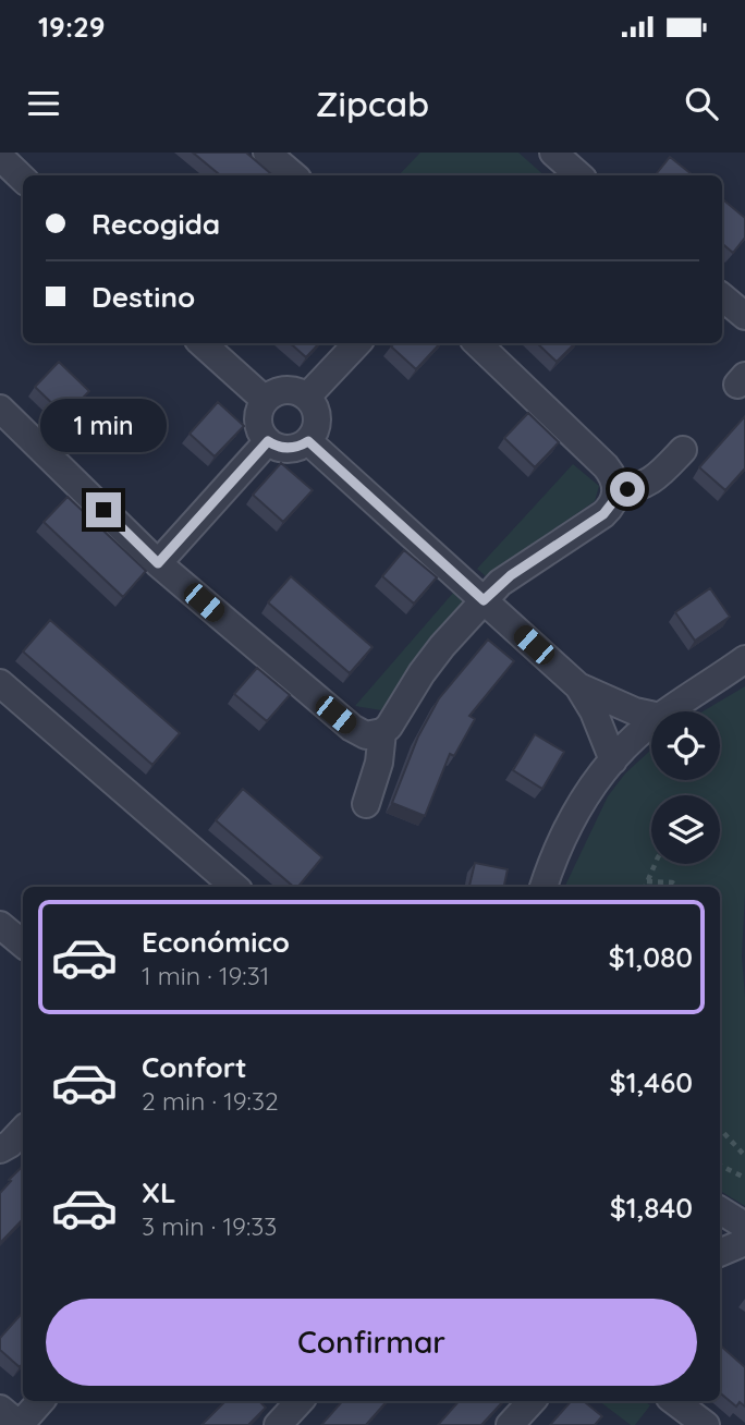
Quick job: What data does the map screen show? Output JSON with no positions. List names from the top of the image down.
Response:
{
  "page": {
    "status": "19:29",
    "header": "Zipcab",
    "banner": ["Recogida", "Destino"],
    "bubble": "1 min",
    "list": [
      {
        "name": "Económico",
        "note": "1 min · 19:31",
        "value": "$1,080"
      },
      {
        "name": "Confort",
        "note": "2 min · 19:32",
        "value": "$1,460"
      },
      {
        "name": "XL",
        "note": "3 min · 19:33",
        "value": "$1,840"
      }
    ],
    "buttons": "Confirmar"
  }
}
